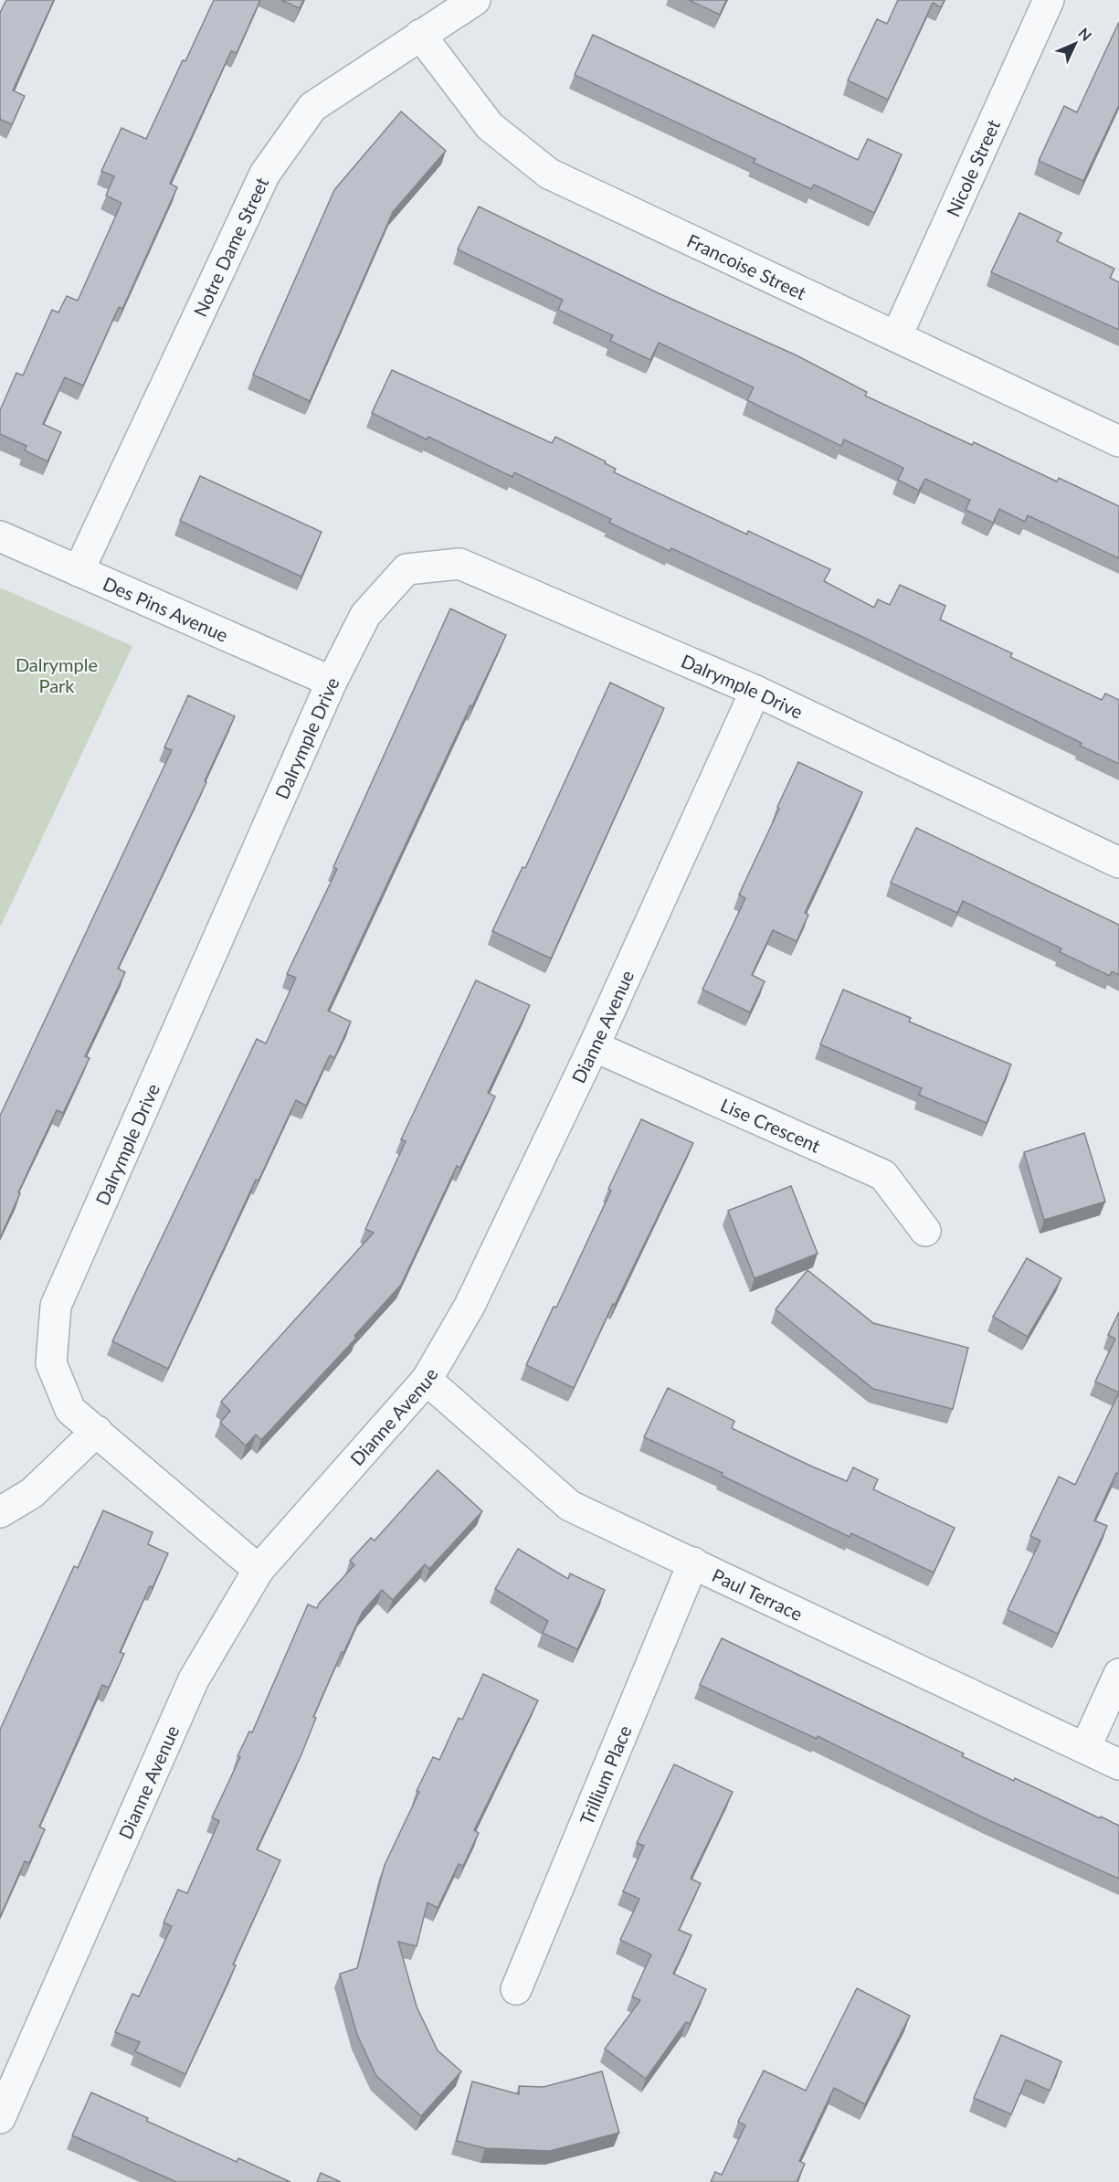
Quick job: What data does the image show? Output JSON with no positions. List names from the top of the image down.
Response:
{
  "streets": {
    "street": [
      "Nicole Street",
      "Notre Dame Street",
      "Francoise Street",
      "Des Pins Avenue",
      "Dalrymple Drive",
      "Dianne Avenue",
      "Lise Crescent",
      "Paul Terrace",
      "Trillium Place"
    ]
  },
  "crossings": [
    ["Nicole Street", "Francoise Street"],
    ["Notre Dame Street", "Francoise Street"],
    ["Notre Dame Street", "Des Pins Avenue"],
    ["Des Pins Avenue", "Dalrymple Drive"],
    ["Dalrymple Drive", "Dianne Avenue"],
    ["Dianne Avenue", "Lise Crescent"],
    ["Dianne Avenue", "Paul Terrace"],
    ["Paul Terrace", "Trillium Place"]
  ],
  "parks": ["Dalrymple Park"],
  "north": "top right"
}
